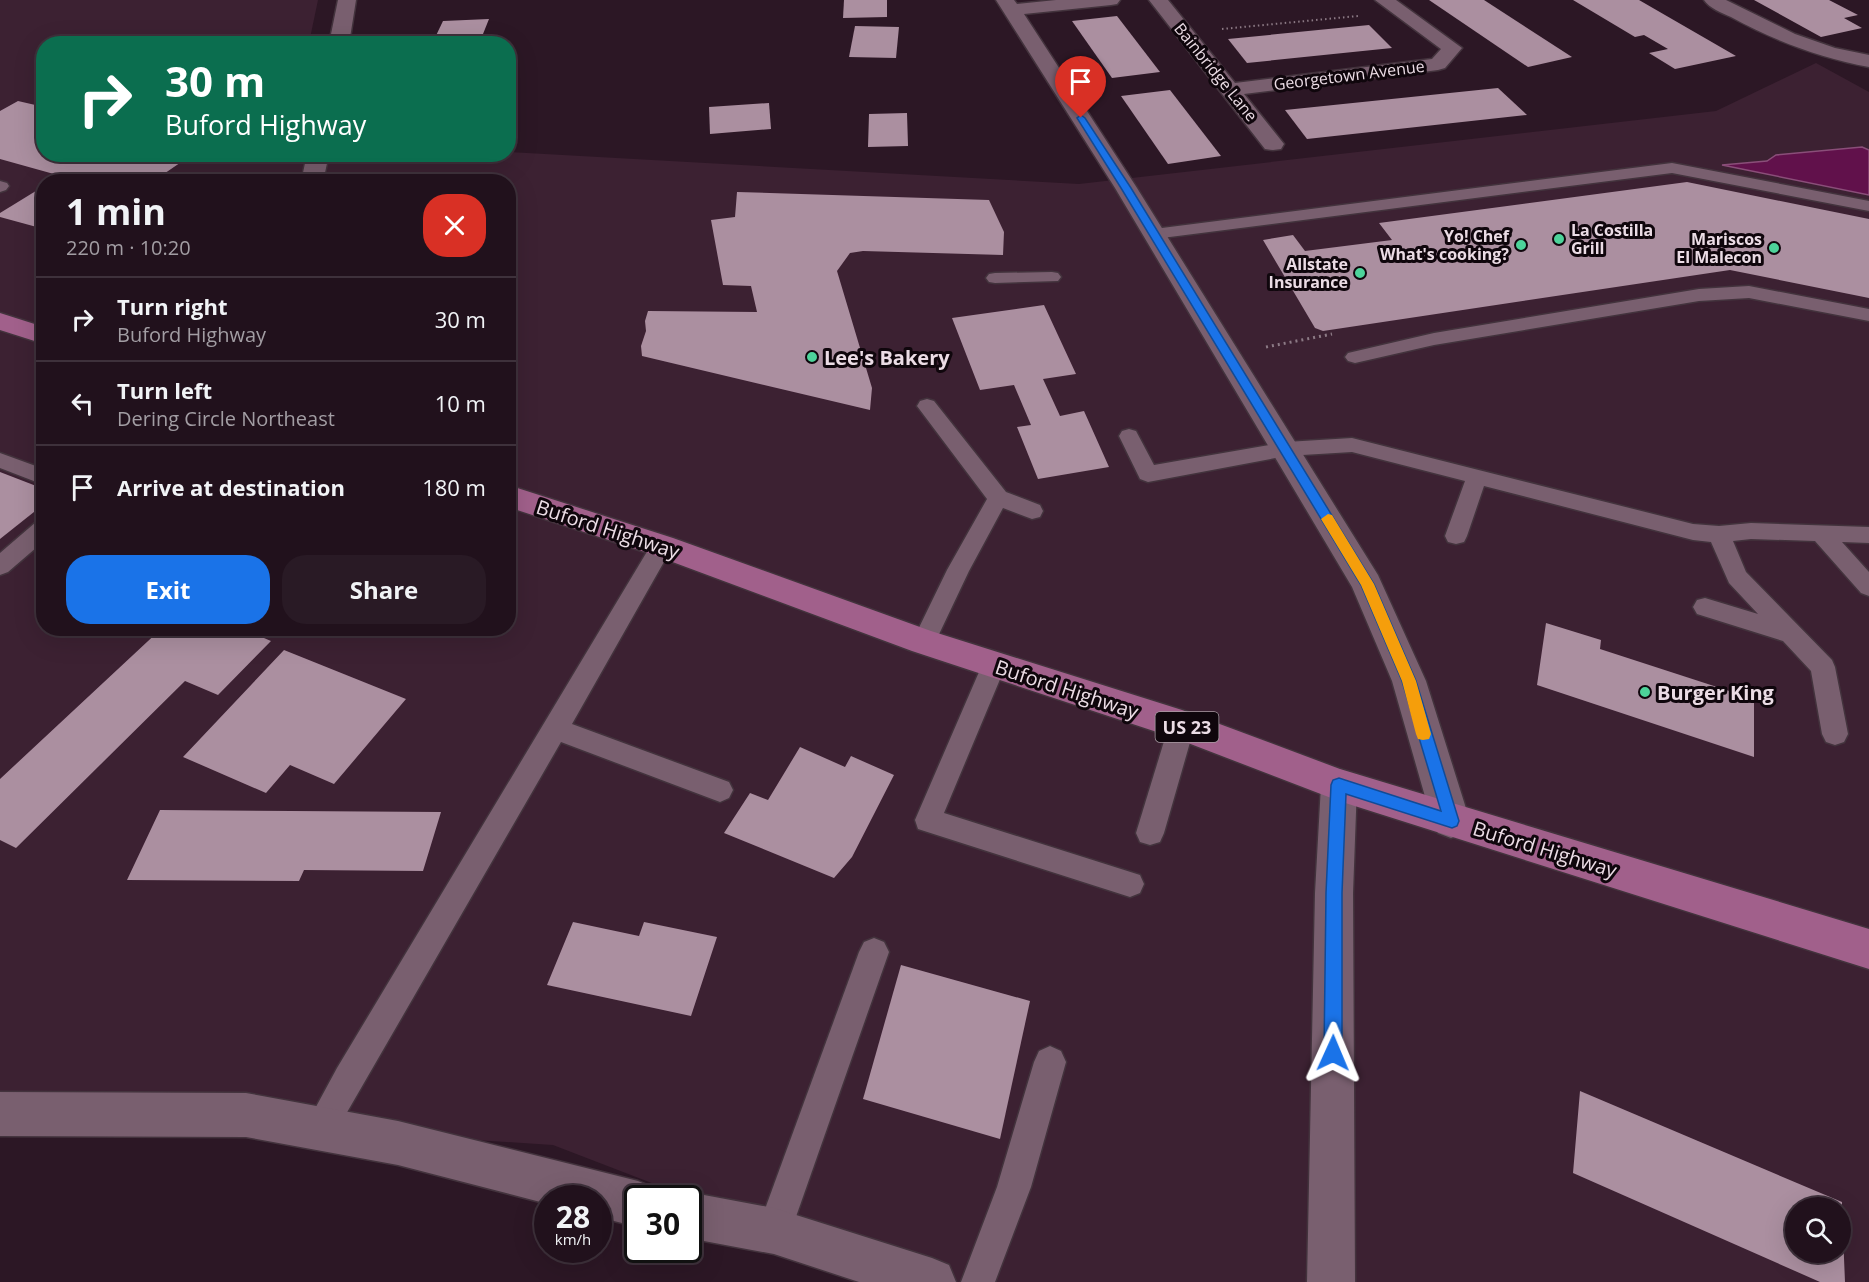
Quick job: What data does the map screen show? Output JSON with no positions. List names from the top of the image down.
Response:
{
  "streets": {
    "main road": ["Buford Highway", "US 23"],
    "street": ["Bainbridge Lane", "Georgetown Avenue"]
  },
  "crossings": [
    ["Bainbridge Lane", "Georgetown Avenue"]
  ],
  "places": [
    "La Costilla Grill",
    "Yo! Chef What's cooking?",
    "Mariscos El Malecon",
    "Allstate Insurance",
    "Lee's Bakery",
    "Burger King"
  ],
  "page": {
    "turn": ["30 m", "Buford Highway"],
    "heading": ["1 min", "220 m · 10:20"],
    "list": [
      {
        "name": "Turn right",
        "note": "Buford Highway",
        "value": "30 m"
      },
      {
        "name": "Turn left",
        "note": "Dering Circle Northeast",
        "value": "10 m"
      },
      {
        "name": "Arrive at destination",
        "value": "180 m"
      }
    ],
    "buttons": ["Exit", "Share"],
    "speed": "28 km/h",
    "limit": "30"
  }
}
